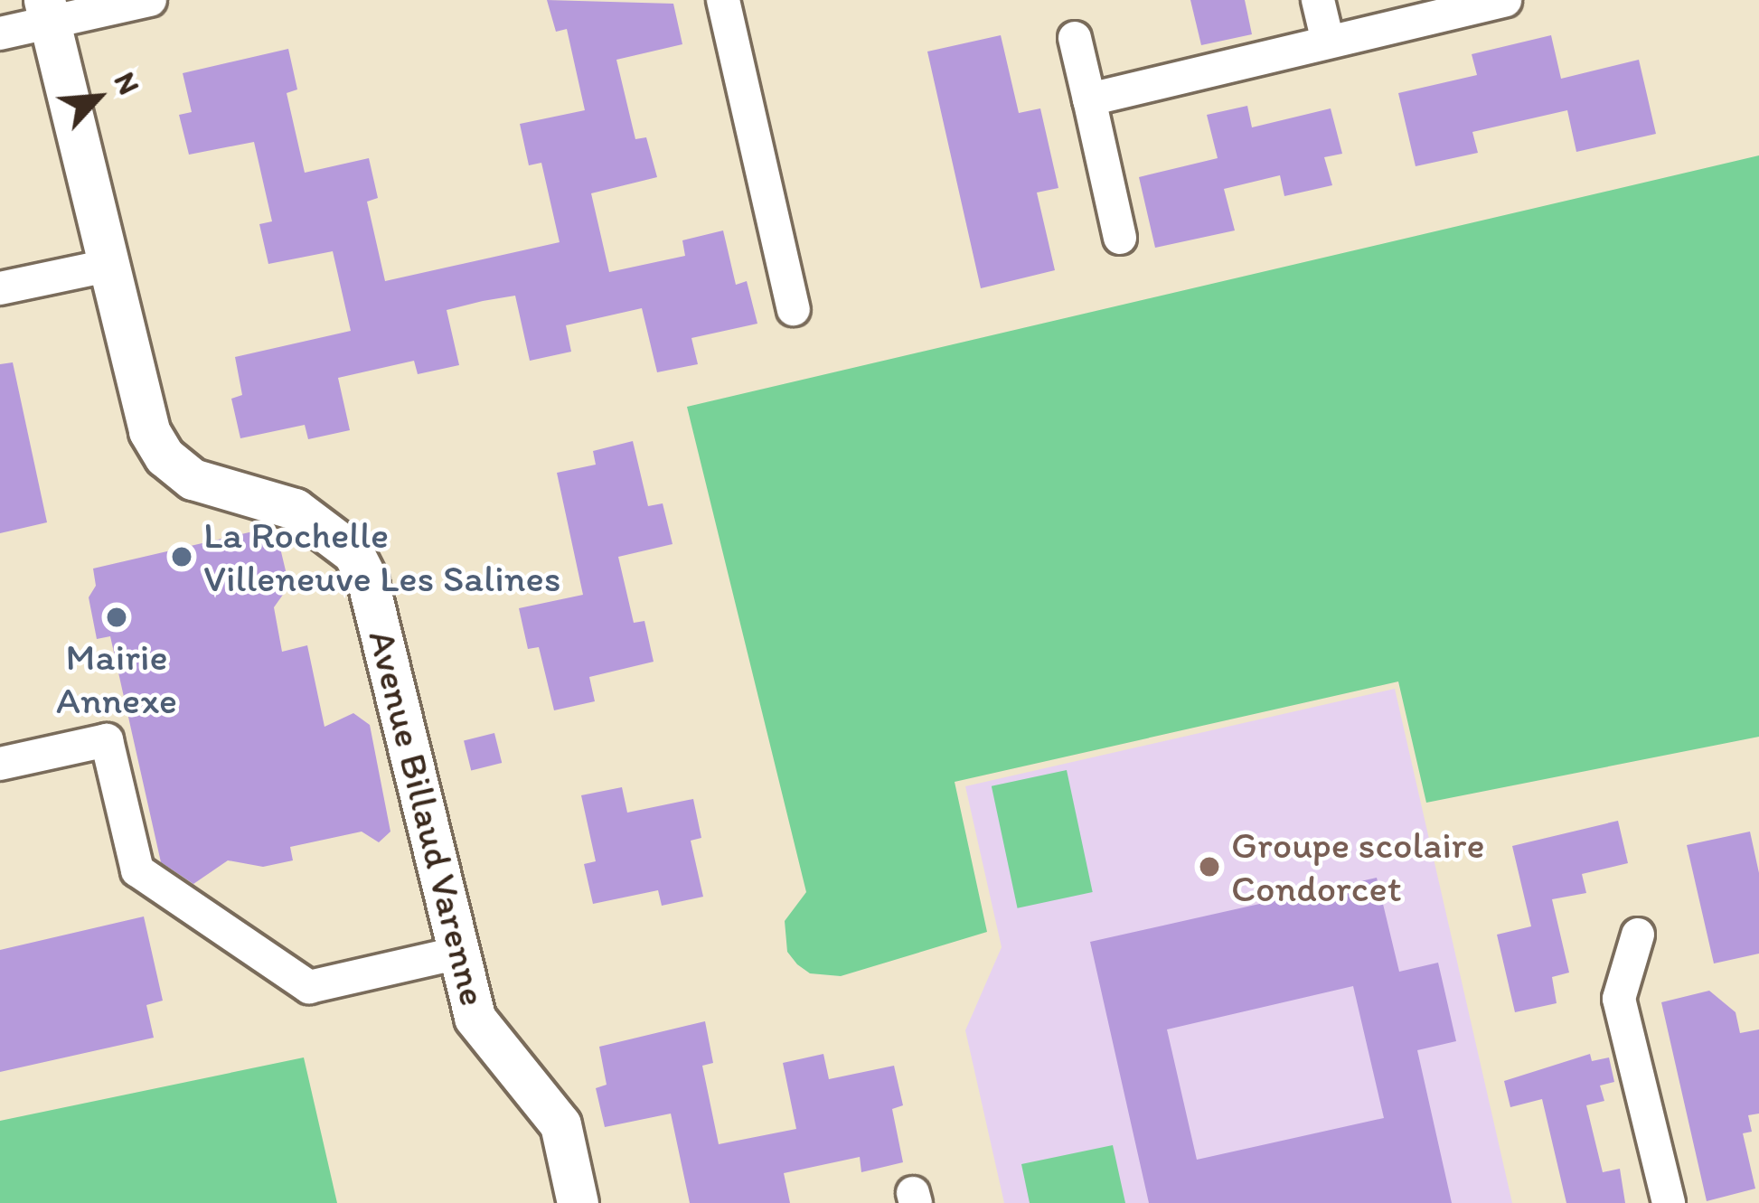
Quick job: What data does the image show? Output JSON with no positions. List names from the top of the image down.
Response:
{
  "streets": {
    "street": ["Avenue Billaud Varenne"]
  },
  "places": ["La Rochelle Villeneuve Les Salines", "Mairie Annexe", "Groupe scolaire Condorcet"],
  "north": "top right"
}
